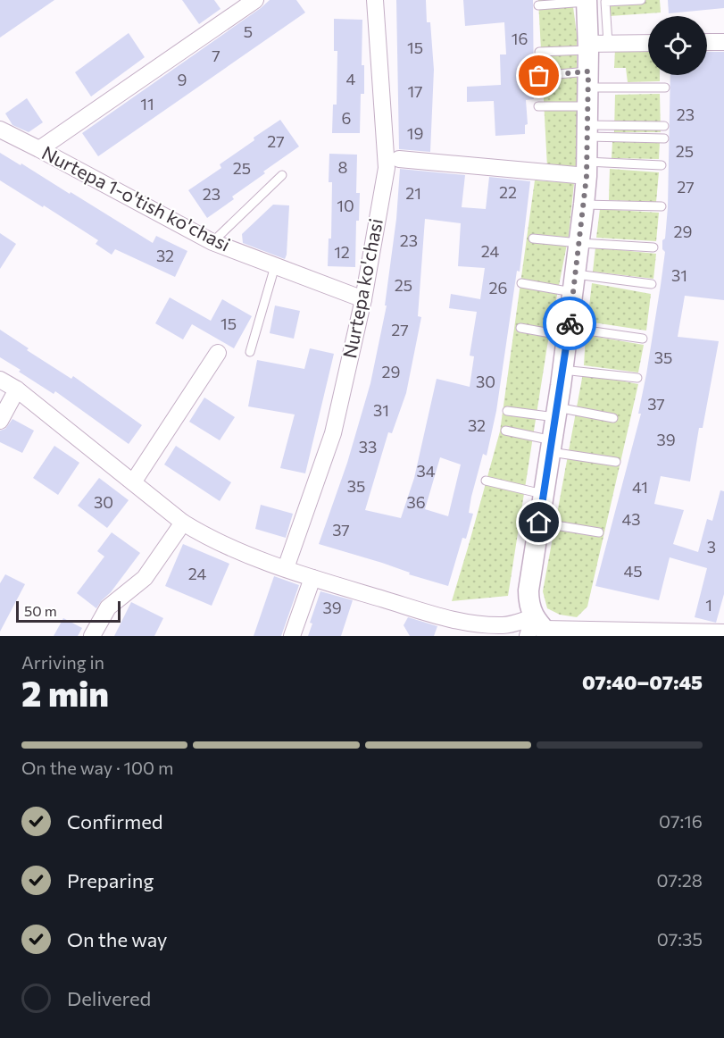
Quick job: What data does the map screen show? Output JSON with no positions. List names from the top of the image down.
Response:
{
  "streets": {
    "street": ["Nurtepa 1-o'tish ko'chasi", "Nurtepa ko'chasi"]
  },
  "crossings": [
    ["Nurtepa 1-o'tish ko'chasi", "Nurtepa ko'chasi"]
  ],
  "house_numbers": [
    "5",
    "16",
    "15",
    "7",
    "4",
    "9",
    "17",
    "11",
    "23",
    "6",
    "19",
    "27",
    "25",
    "8",
    "25",
    "27",
    "22",
    "21",
    "23",
    "10",
    "29",
    "23",
    "24",
    "12",
    "32",
    "31",
    "25",
    "26",
    "15",
    "27",
    "35",
    "29",
    "30",
    "37",
    "31",
    "32",
    "39",
    "33",
    "34",
    "35",
    "41",
    "30",
    "36",
    "43",
    "37",
    "3",
    "45",
    "24",
    "1",
    "39"
  ],
  "scale_bar": "50 m",
  "page": {
    "scale": "50 m",
    "heading": ["2 min", "Arriving in", "07:40–07:45"],
    "bar": "On the way · 100 m",
    "list": [
      ["Confirmed", "07:16"],
      ["Preparing", "07:28"],
      ["On the way", "07:35"],
      "Delivered"
    ]
  }
}
